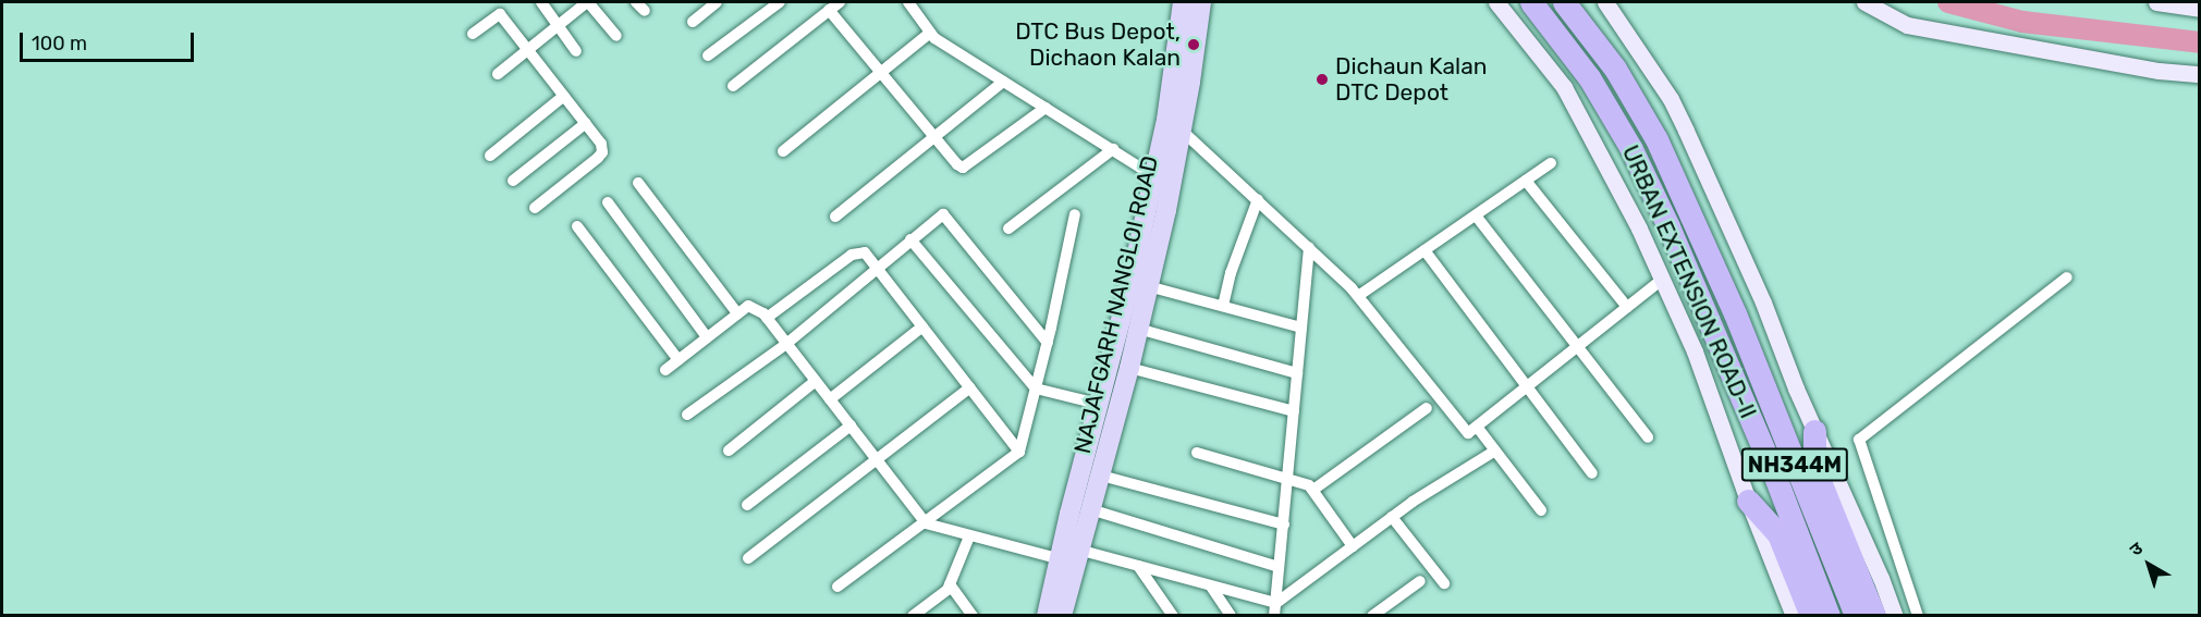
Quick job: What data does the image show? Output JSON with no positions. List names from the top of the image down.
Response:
{
  "streets": {
    "highway": ["URBAN EXTENSION ROAD-II", "NH344M"],
    "main road": ["NAJAFGARH NANGLOI ROAD"]
  },
  "places": ["DTC Bus Depot, Dichaon Kalan", "Dichaun Kalan DTC Depot"],
  "scale_bar": "100 m",
  "north": "top left"
}
